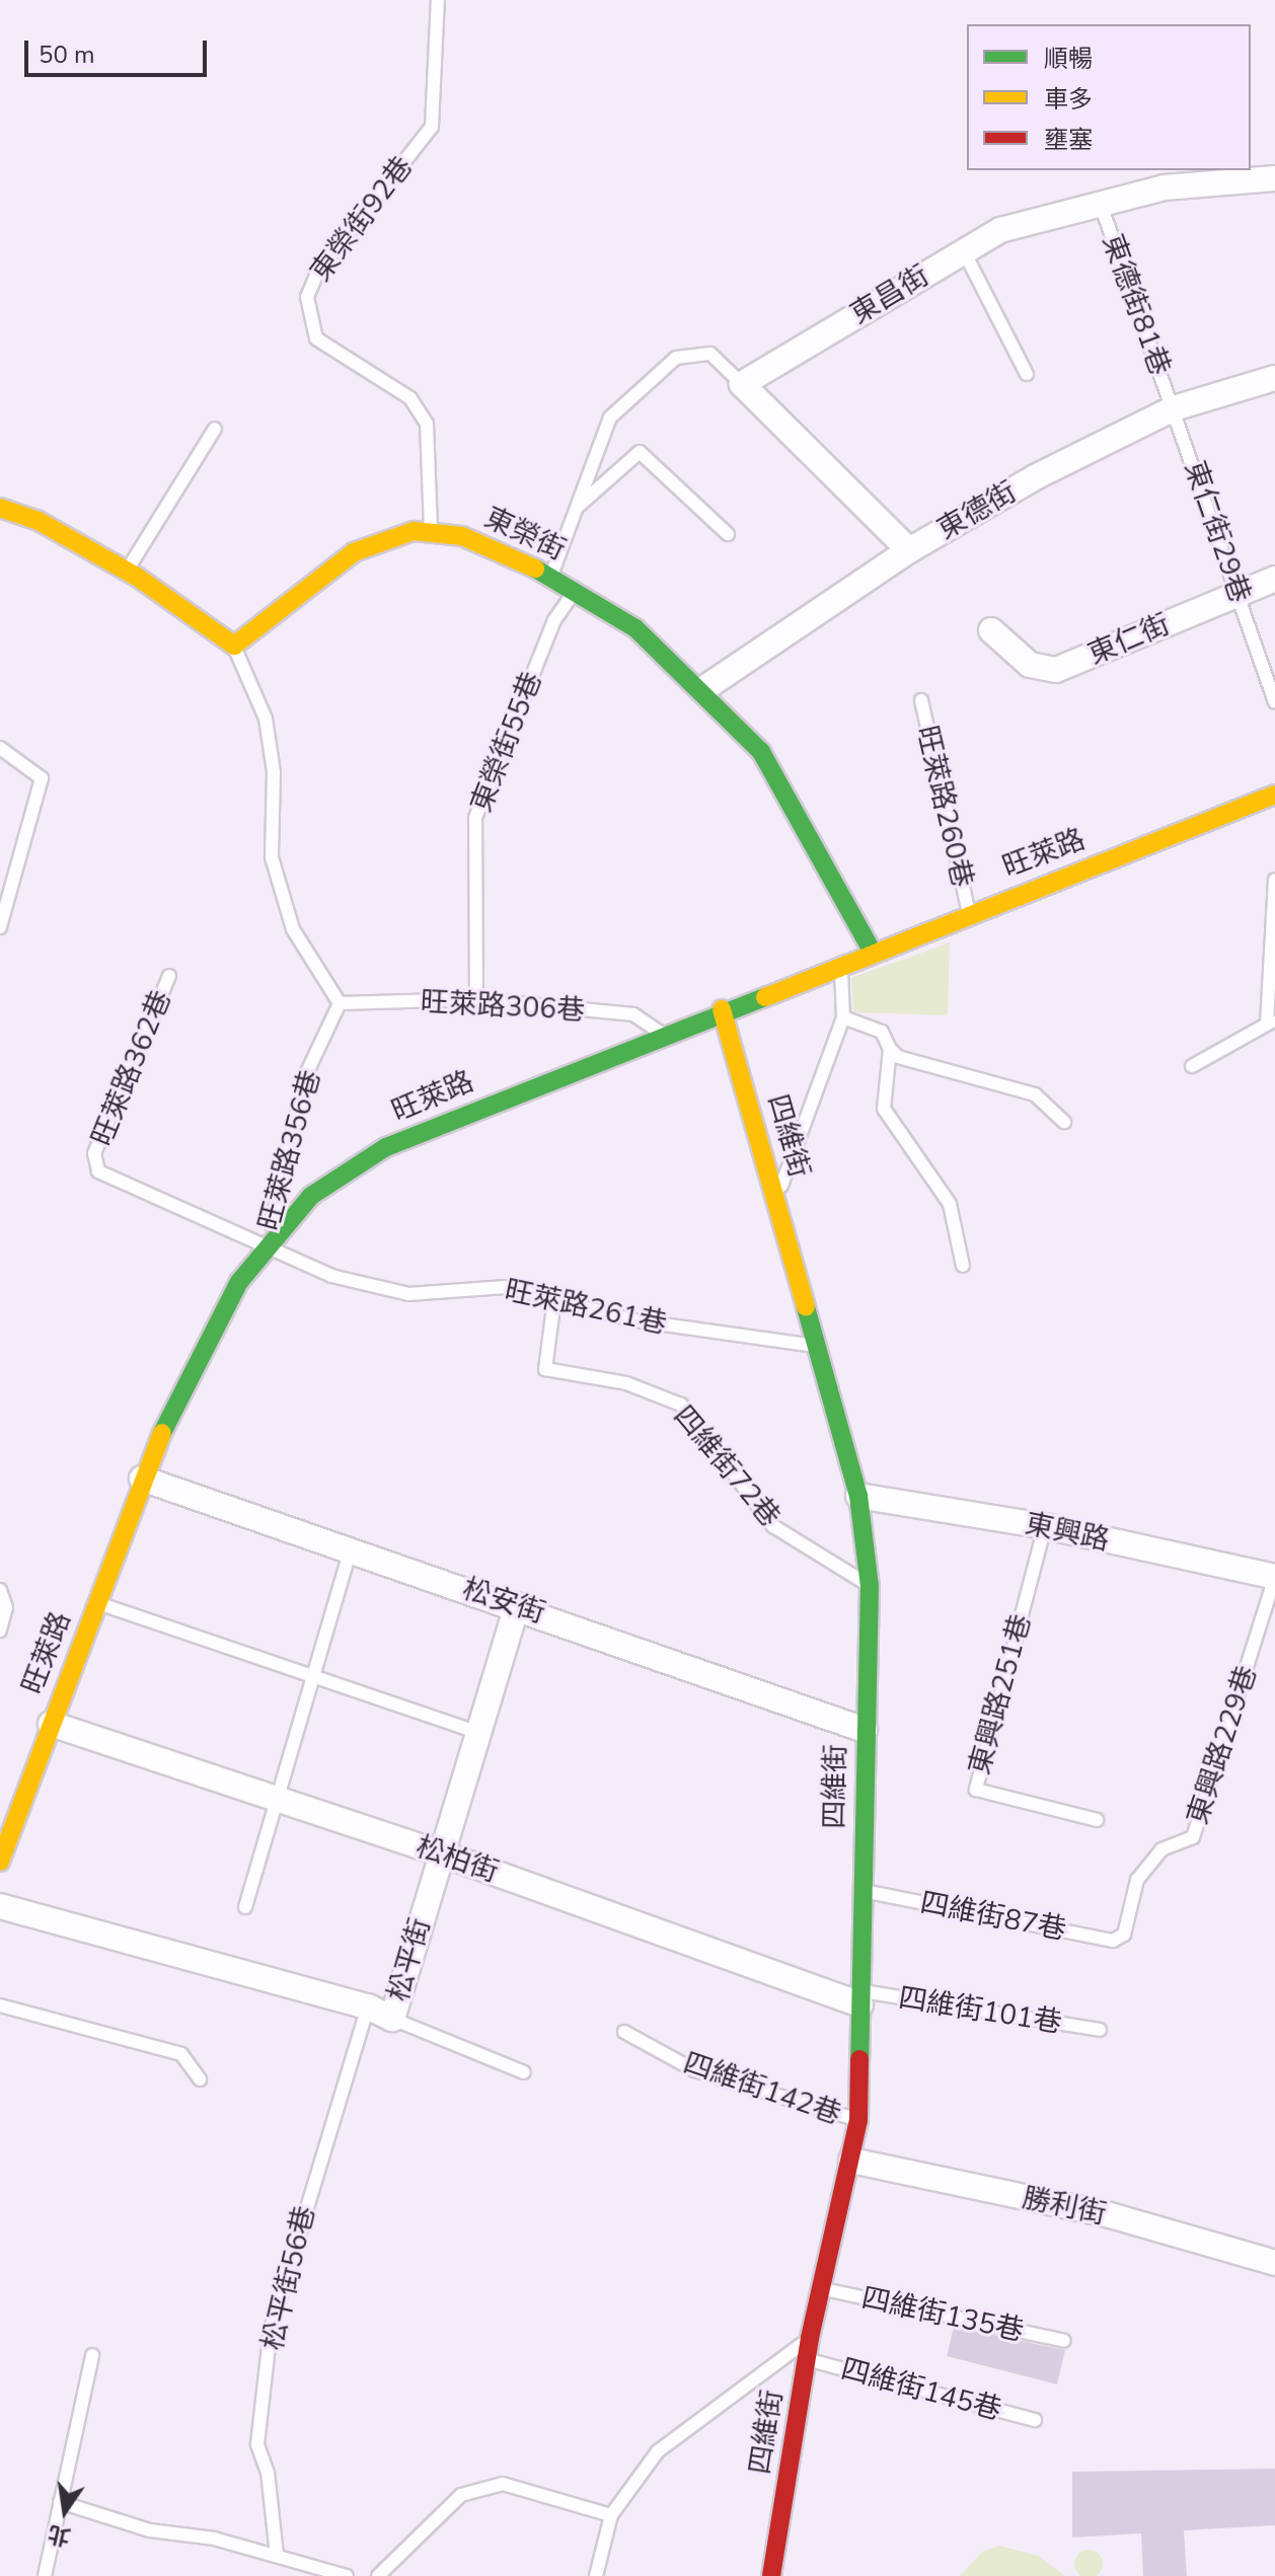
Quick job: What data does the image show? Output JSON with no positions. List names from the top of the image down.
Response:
{
  "streets": {
    "street": [
      "東昌街",
      "東德街",
      "東榮街",
      "東仁街",
      "旺萊路",
      "四維街",
      "東興路",
      "松安街",
      "松柏街",
      "松平街",
      "勝利街"
    ],
    "lane": [
      "東榮街92巷",
      "東德街81巷",
      "東仁街29巷",
      "東榮街55巷",
      "旺萊路260巷",
      "旺萊路306巷",
      "旺萊路362巷",
      "旺萊路356巷",
      "旺萊路261巷",
      "四維街72巷",
      "東興路251巷",
      "東興路229巷",
      "四維街87巷",
      "四維街101巷",
      "四維街142巷",
      "松平街56巷",
      "四維街135巷",
      "四維街145巷"
    ]
  },
  "crossings": [
    ["東榮街92巷", "東榮街"],
    ["東昌街", "東德街81巷"],
    ["東德街81巷", "東德街"],
    ["東德街81巷", "東仁街29巷"],
    ["東德街", "東仁街29巷"],
    ["東德街", "東榮街"],
    ["東仁街29巷", "東仁街"],
    ["東榮街", "東榮街55巷"],
    ["東榮街", "旺萊路"],
    ["東榮街55巷", "旺萊路306巷"],
    ["旺萊路260巷", "旺萊路"],
    ["旺萊路", "旺萊路306巷"],
    ["旺萊路", "旺萊路362巷"],
    ["旺萊路", "四維街"],
    ["旺萊路", "旺萊路356巷"],
    ["旺萊路", "旺萊路261巷"],
    ["旺萊路", "松安街"],
    ["旺萊路", "松柏街"],
    ["旺萊路306巷", "旺萊路356巷"],
    ["旺萊路362巷", "旺萊路356巷"],
    ["旺萊路362巷", "旺萊路261巷"],
    ["四維街", "旺萊路261巷"],
    ["四維街", "四維街72巷"],
    ["四維街", "東興路"],
    ["四維街", "松安街"],
    ["四維街", "松柏街"],
    ["四維街", "四維街87巷"],
    ["四維街", "四維街101巷"],
    ["四維街", "四維街142巷"],
    ["四維街", "勝利街"],
    ["四維街", "四維街135巷"],
    ["四維街", "四維街145巷"],
    ["旺萊路356巷", "旺萊路261巷"],
    ["旺萊路261巷", "四維街72巷"],
    ["東興路", "東興路251巷"],
    ["東興路", "東興路229巷"],
    ["松安街", "松平街"],
    ["東興路229巷", "四維街87巷"],
    ["松柏街", "松平街"],
    ["松柏街", "四維街101巷"],
    ["松平街", "松平街56巷"]
  ],
  "legend": ["順暢", "車多", "壅塞"],
  "scale_bar": "50 m",
  "north": "bottom"
}
